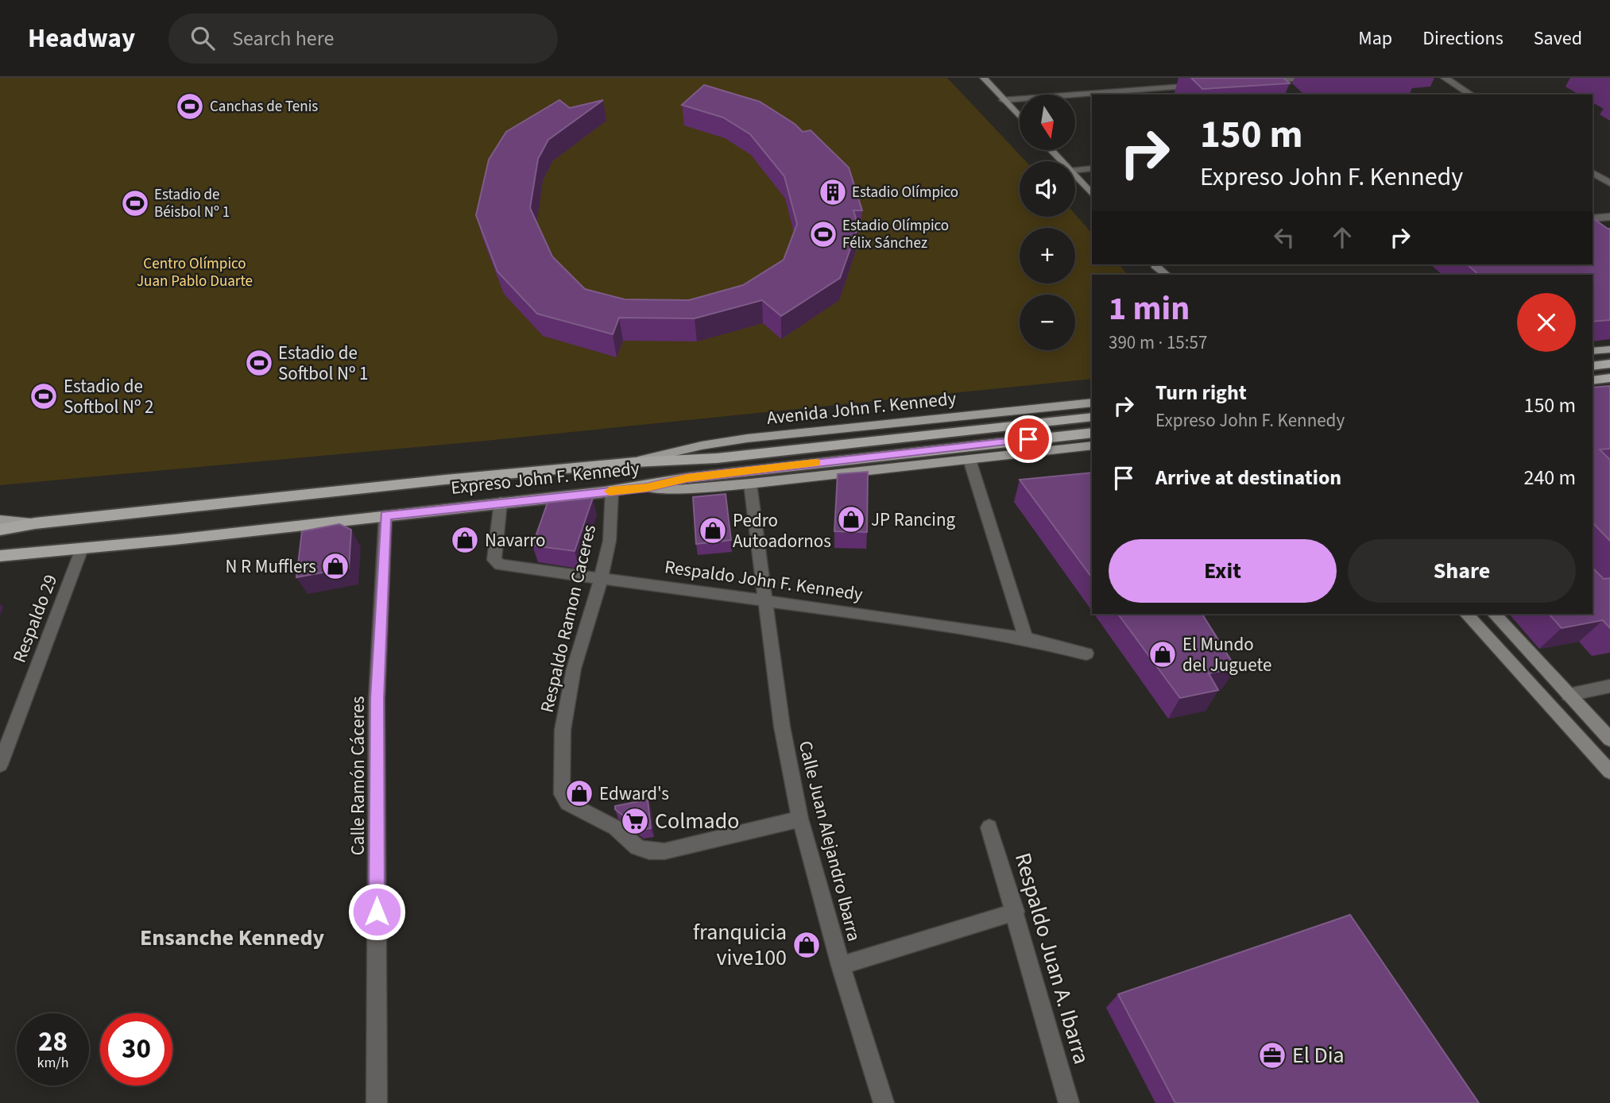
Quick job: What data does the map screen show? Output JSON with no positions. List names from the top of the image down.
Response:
{
  "streets": {
    "highway": ["Expreso John F. Kennedy"],
    "main road": ["Avenida John F. Kennedy"],
    "street": [
      "Respaldo John F. Kennedy",
      "Respaldo 29",
      "Respaldo Ramon Caceres",
      "Calle Ramón Cáceres",
      "Calle Juan Alejandro lbarra",
      "Respaldo Juan A. Ibarra"
    ]
  },
  "crossings": [
    ["Avenida John F. Kennedy", "Expreso John F. Kennedy"],
    ["Expreso John F. Kennedy", "Respaldo John F. Kennedy"],
    ["Expreso John F. Kennedy", "Respaldo 29"],
    ["Expreso John F. Kennedy", "Respaldo Ramon Caceres"],
    ["Expreso John F. Kennedy", "Calle Ramón Cáceres"],
    ["Respaldo John F. Kennedy", "Respaldo Ramon Caceres"],
    ["Respaldo John F. Kennedy", "Calle Juan Alejandro lbarra"],
    ["Respaldo Ramon Caceres", "Calle Juan Alejandro lbarra"]
  ],
  "districts": ["Ensanche Kennedy"],
  "parks": ["Centro Olímpico Juan Pablo Duarte"],
  "places": {
    "sports": [
      "Canchas de Tenis",
      "Estadio de Béisbol Nº 1",
      "Estadio Olímpico Félix Sánchez",
      "Estadio de Softbol Nº 1",
      "Estadio de Softbol Nº 2"
    ],
    "building": ["Estadio Olímpico"],
    "shop": [
      "JP Rancing",
      "Pedro Autoadornos",
      "Navarro",
      "N R Mufflers",
      "El Mundo del Juguete",
      "Edward's",
      "franquicia vive100"
    ],
    "supermarket": ["Colmado"],
    "office": ["El Dia"]
  },
  "north": "bottom",
  "page": {
    "header": "Headway",
    "search": "Search here",
    "nav": ["Map", "Directions", "Saved"],
    "map_buttons": ["+", "−"],
    "turn": ["150 m", "Expreso John F. Kennedy"],
    "heading": ["1 min", "390 m · 15:57"],
    "list": [
      {
        "name": "Turn right",
        "note": "Expreso John F. Kennedy",
        "value": "150 m"
      },
      {
        "name": "Arrive at destination",
        "value": "240 m"
      }
    ],
    "buttons": ["Exit", "Share"],
    "speed": "28 km/h",
    "limit": "30"
  }
}
